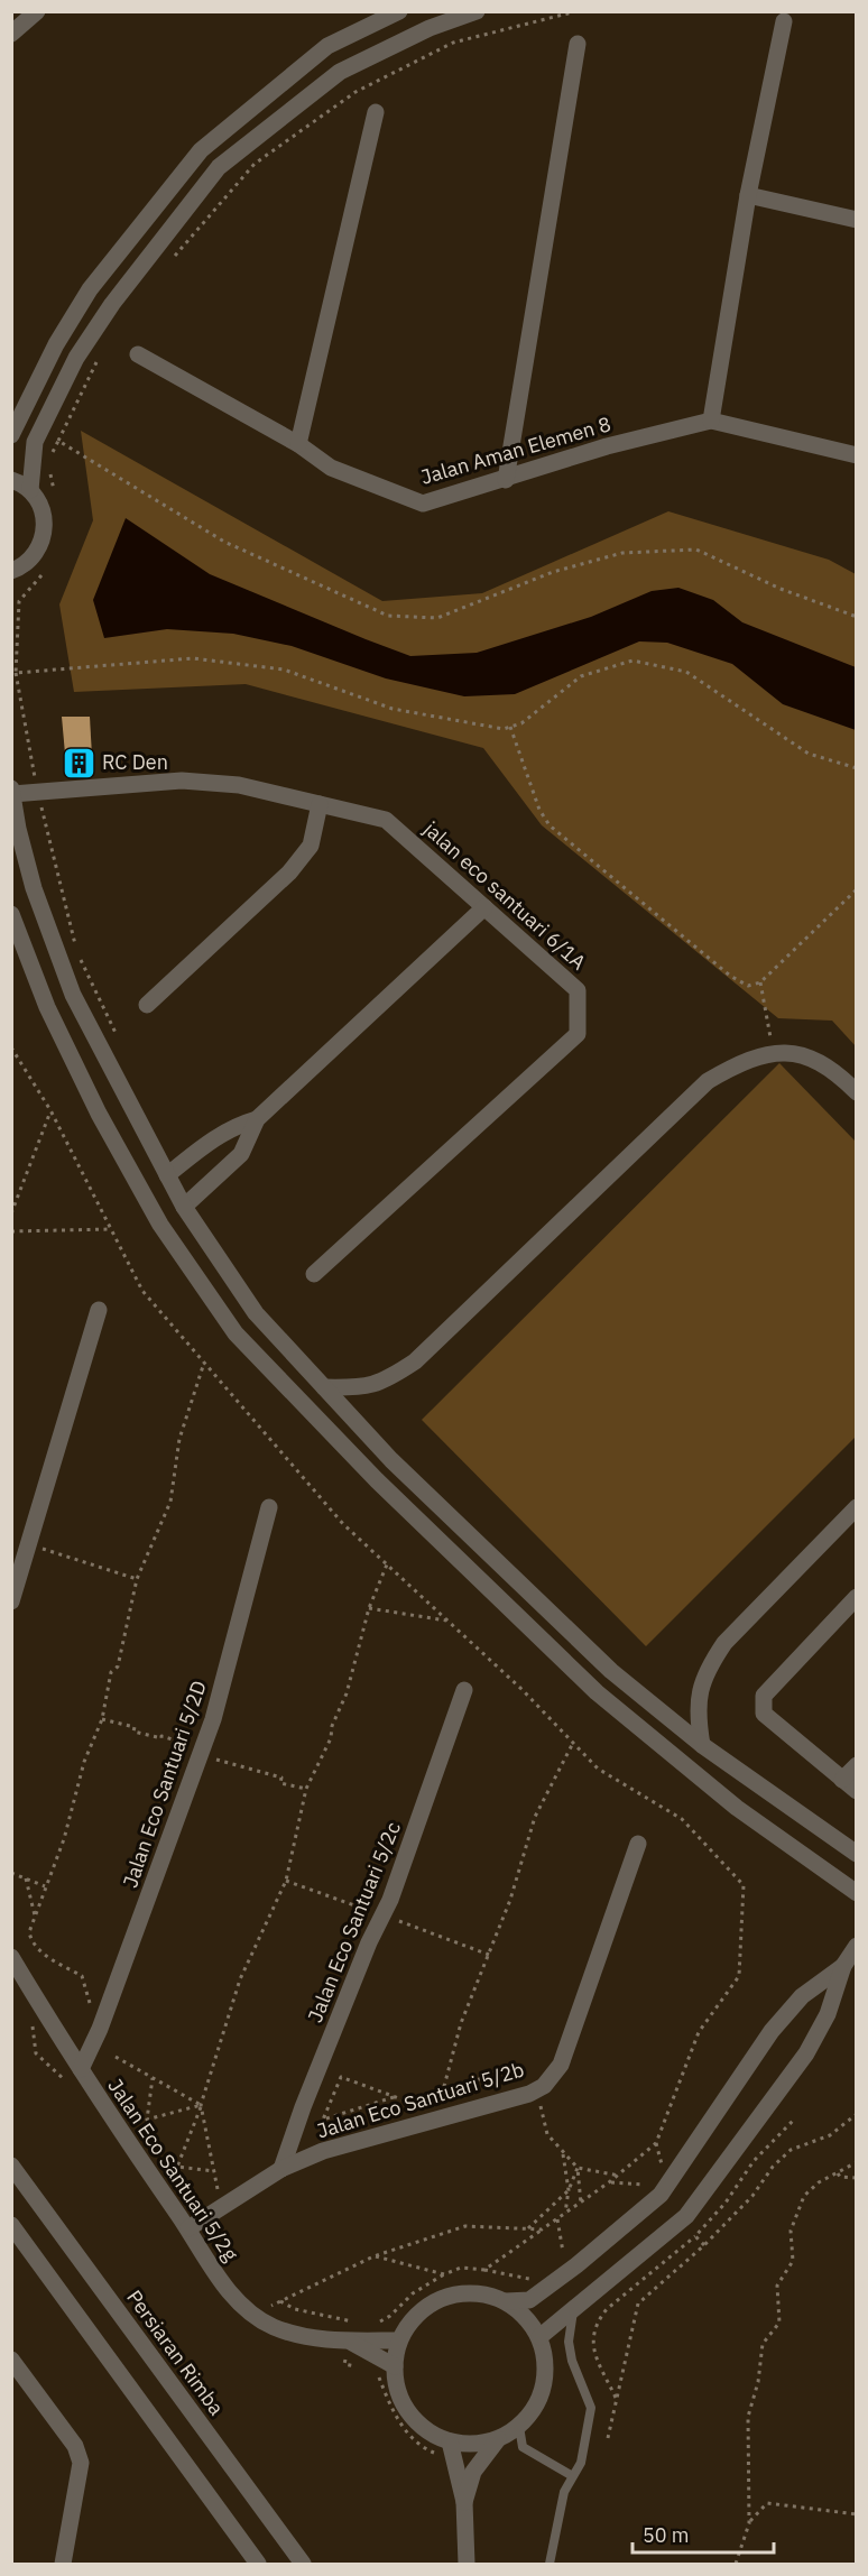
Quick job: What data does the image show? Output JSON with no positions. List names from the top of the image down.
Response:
{
  "streets": {
    "street": [
      "Jalan Aman Elemen 8",
      "jalan eco santuari 6/1A",
      "Jalan Eco Santuari 5/2D",
      "Jalan Eco Santuari 5/2c",
      "Jalan Eco Santuari 5/2b",
      "Jalan Eco Santuari 5/2g",
      "Persiaran Rimba"
    ]
  },
  "crossings": [
    ["Jalan Eco Santuari 5/2D", "Jalan Eco Santuari 5/2g"],
    ["Jalan Eco Santuari 5/2c", "Jalan Eco Santuari 5/2b"],
    ["Jalan Eco Santuari 5/2b", "Jalan Eco Santuari 5/2g"]
  ],
  "places": {
    "building": ["RC Den"]
  },
  "scale_bar": "50 m"
}
